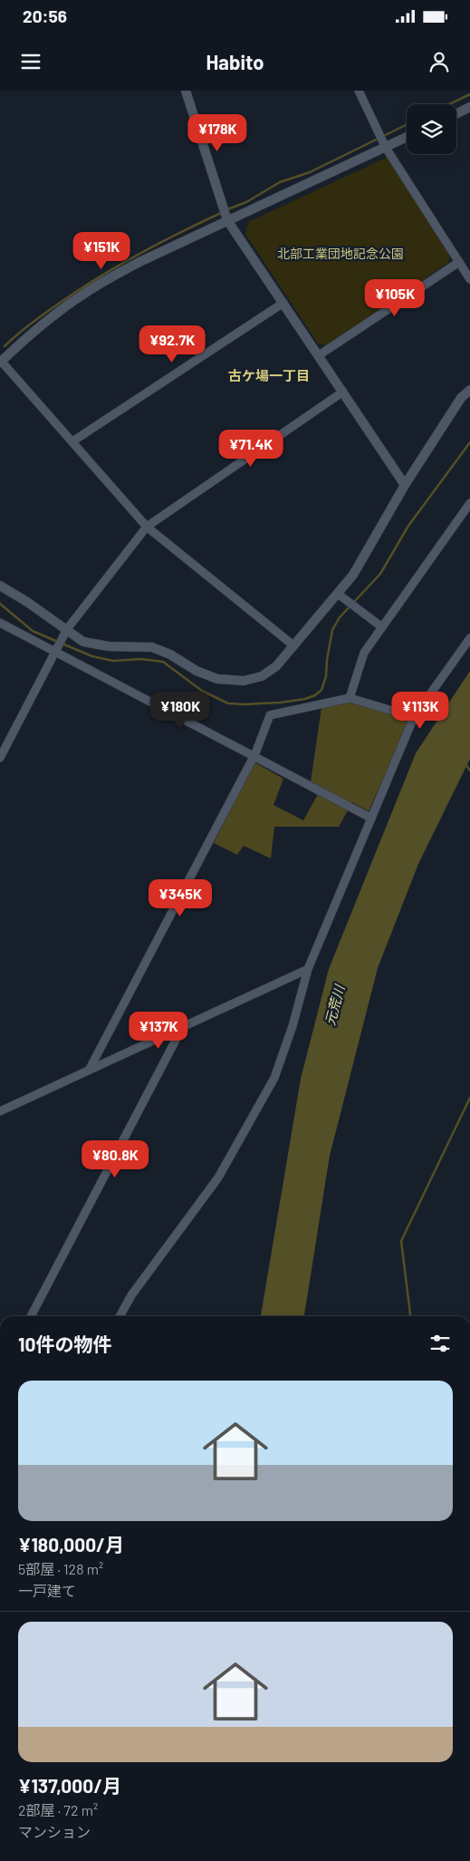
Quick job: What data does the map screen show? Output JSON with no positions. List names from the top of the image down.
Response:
{
  "districts": ["古ケ場一丁目"],
  "water": ["元荒川"],
  "parks": ["北部工業団地記念公園"],
  "page": {
    "status": "20:56",
    "header": "Habito",
    "price": [
      "¥178K",
      "¥151K",
      "¥105K",
      "¥92.7K",
      "¥71.4K",
      "¥180K",
      "¥113K",
      "¥345K",
      "¥137K",
      "¥80.8K"
    ],
    "heading": "10件の物件",
    "list": [
      {
        "name": "¥180,000/月",
        "note": "5部屋 · 128 m² · 一戸建て"
      },
      {
        "name": "¥137,000/月",
        "note": "2部屋 · 72 m² · マンション"
      }
    ]
  }
}
